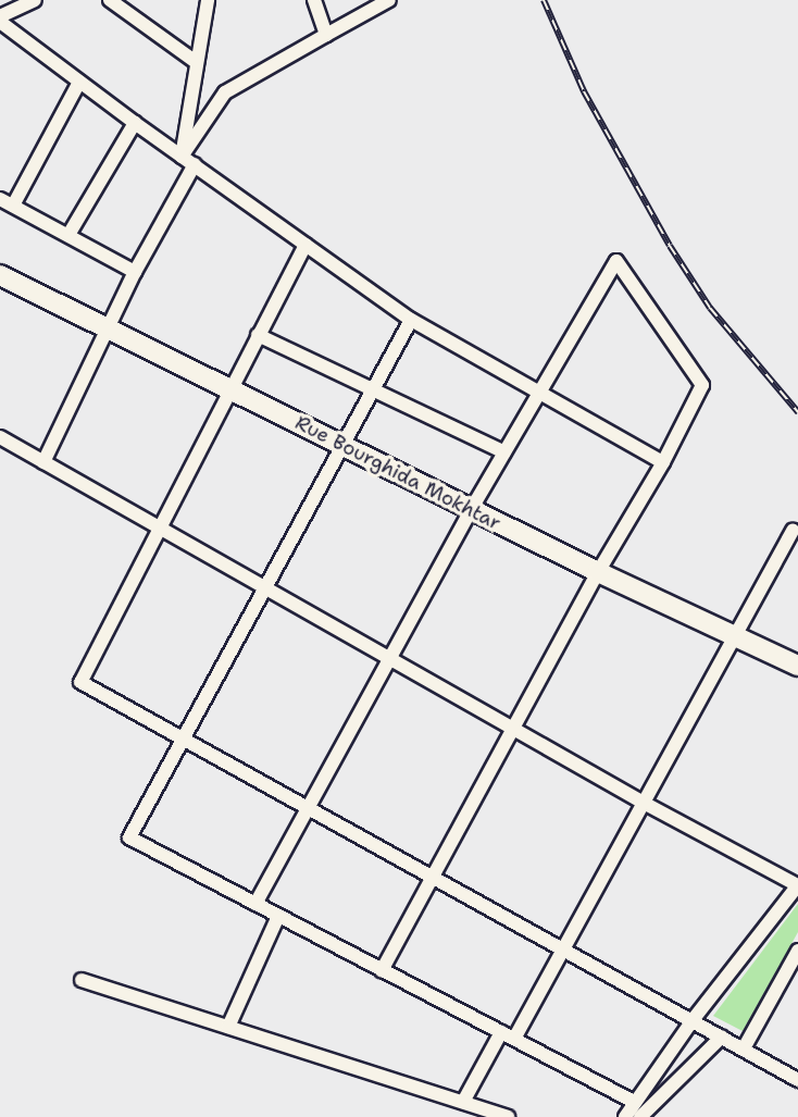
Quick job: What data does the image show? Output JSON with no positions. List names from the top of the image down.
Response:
{
  "streets": {
    "main road": ["Rue Bourghida Mokhtar"]
  }
}
